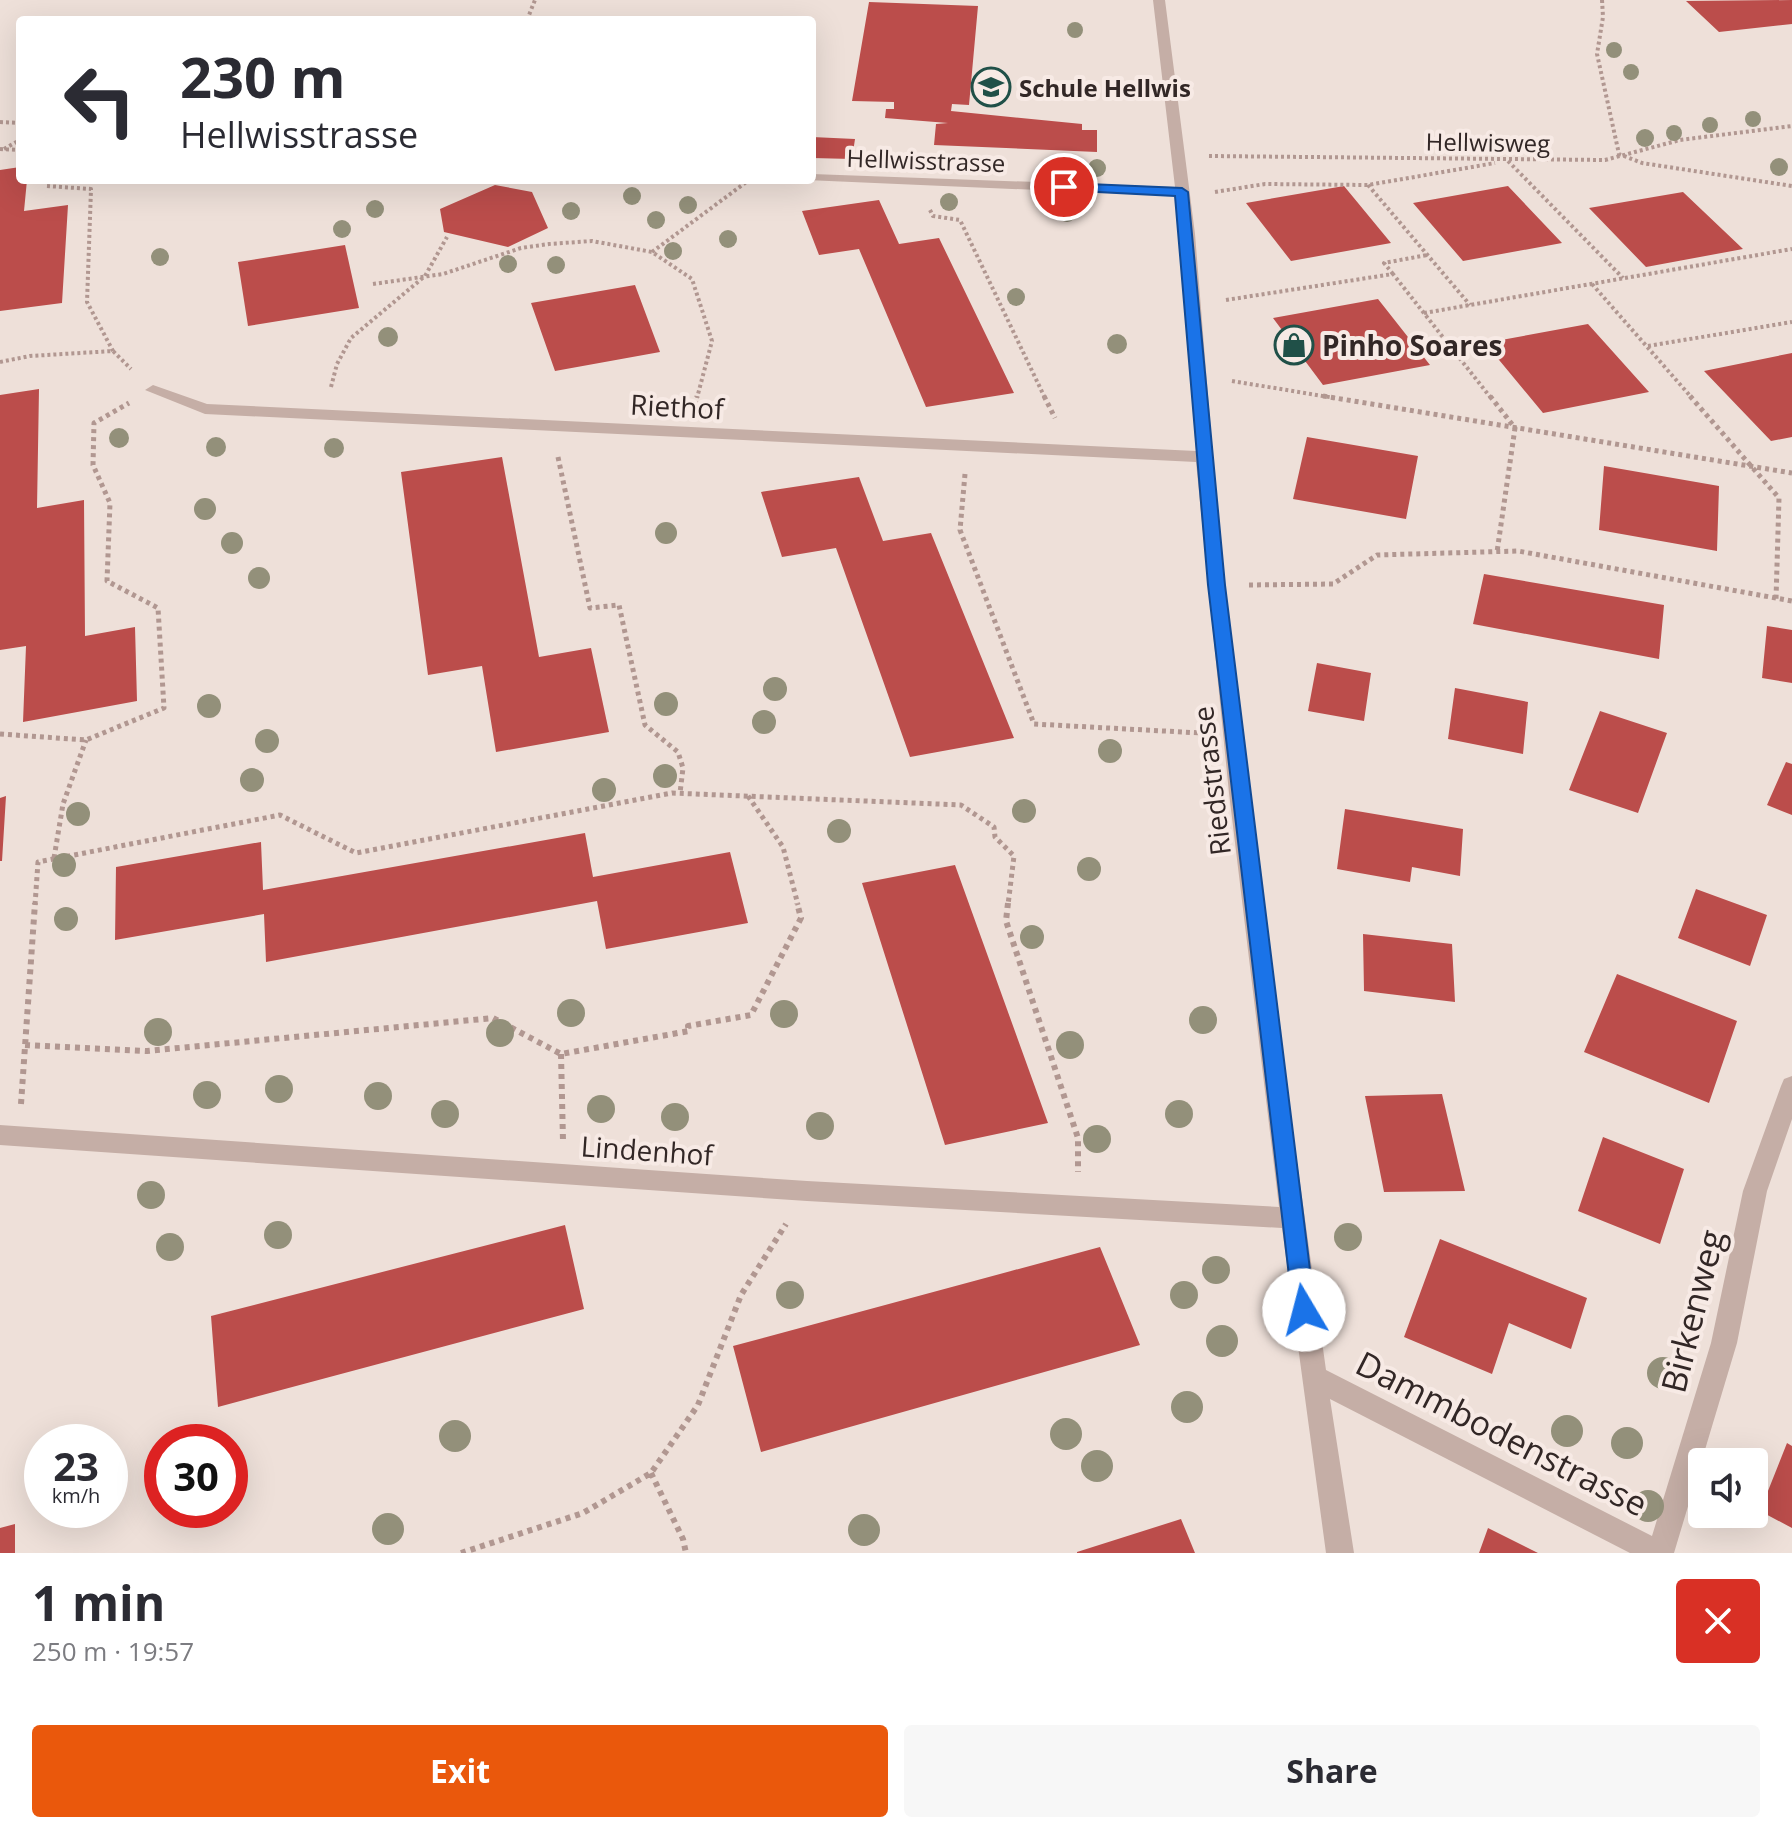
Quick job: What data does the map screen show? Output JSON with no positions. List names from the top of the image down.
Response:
{
  "streets": {
    "street": [
      "Hellwisstrasse",
      "Riethof",
      "Riedstrasse",
      "Lindenhof",
      "Birkenweg",
      "Dammbodenstrasse"
    ],
    "path": ["Hellwisweg"]
  },
  "crossings": [
    ["Hellwisweg", "Riedstrasse"],
    ["Hellwisstrasse", "Riedstrasse"],
    ["Riethof", "Riedstrasse"],
    ["Riedstrasse", "Lindenhof"],
    ["Riedstrasse", "Dammbodenstrasse"],
    ["Birkenweg", "Dammbodenstrasse"]
  ],
  "places": {
    "school or university": ["Schule Hellwis"],
    "shop": ["Pinho Soares"]
  },
  "page": {
    "turn": ["230 m", "Hellwisstrasse"],
    "speed": "23 km/h",
    "limit": "30",
    "heading": ["1 min", "250 m · 19:57"],
    "buttons": ["Exit", "Share"]
  }
}
